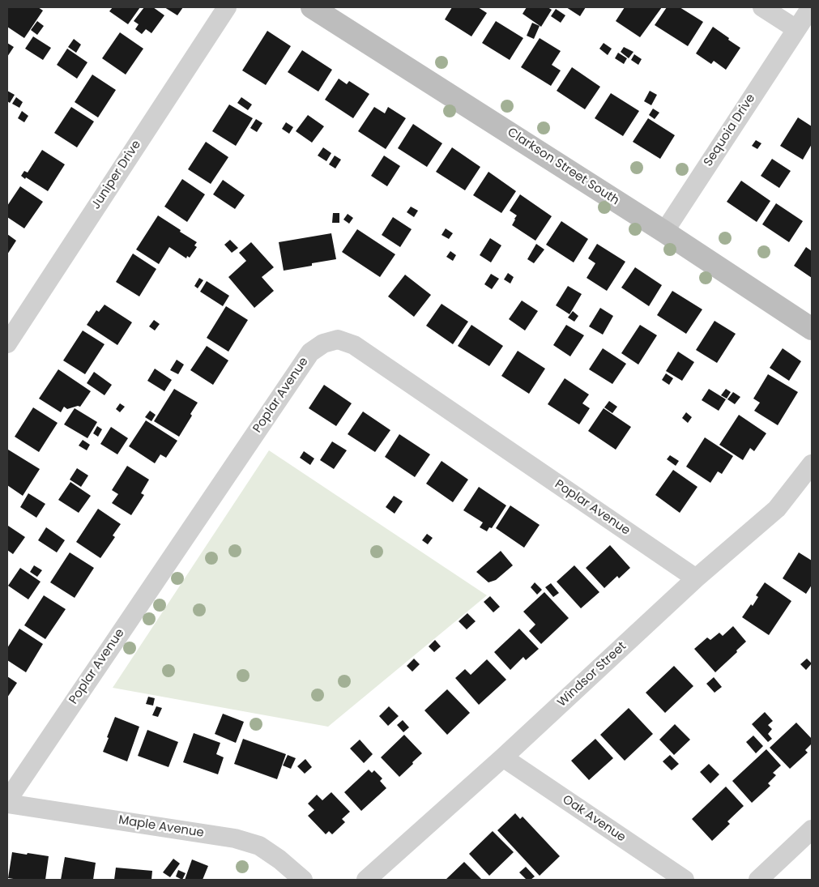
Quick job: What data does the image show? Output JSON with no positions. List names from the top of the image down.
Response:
{
  "streets": {
    "street": [
      "Sequoia Drive",
      "Clarkson Street South",
      "Juniper Drive",
      "Poplar Avenue",
      "Windsor Street",
      "Oak Avenue",
      "Maple Avenue"
    ]
  },
  "crossings": [
    ["Sequoia Drive", "Clarkson Street South"],
    ["Poplar Avenue", "Windsor Street"],
    ["Poplar Avenue", "Maple Avenue"],
    ["Windsor Street", "Oak Avenue"]
  ]
}
